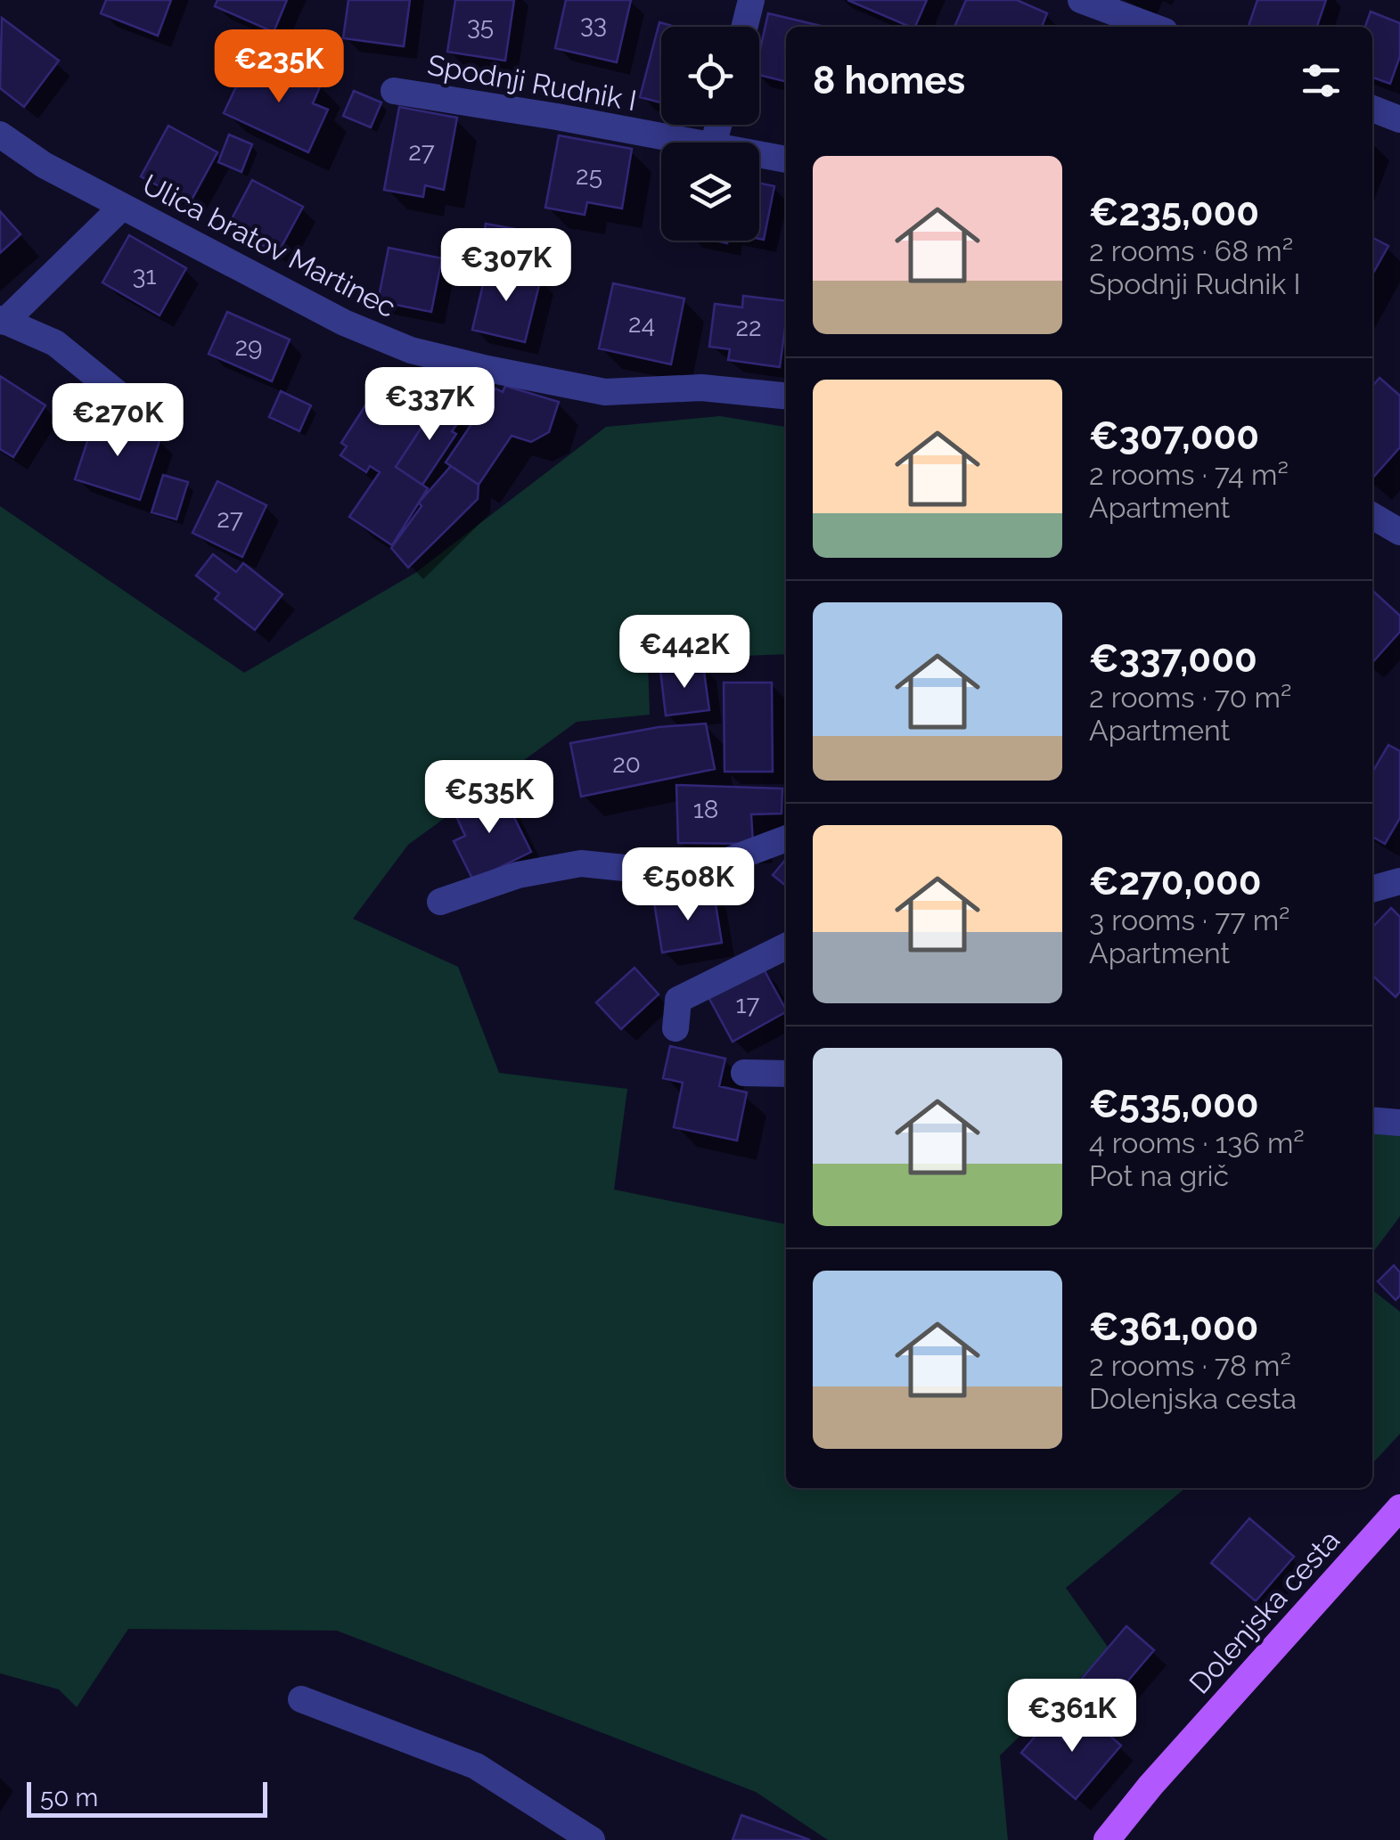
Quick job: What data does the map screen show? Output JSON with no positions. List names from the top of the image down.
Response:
{
  "streets": {
    "main road": ["Dolenjska cesta"],
    "street": ["Spodnji Rudnik I", "Ulica bratov Martinec"]
  },
  "house_numbers": [
    "33",
    "35",
    "27",
    "25",
    "31",
    "24",
    "22",
    "29",
    "27",
    "20",
    "18",
    "17"
  ],
  "scale_bar": "50 m",
  "page": {
    "heading": "8 homes",
    "price": [
      "€235K",
      "€307K",
      "€337K",
      "€270K",
      "€442K",
      "€535K",
      "€508K",
      "€361K"
    ],
    "list": [
      {
        "name": "€235,000",
        "note": "2 rooms · 68 m² · Spodnji Rudnik I"
      },
      {
        "name": "€307,000",
        "note": "2 rooms · 74 m² · Apartment"
      },
      {
        "name": "€337,000",
        "note": "2 rooms · 70 m² · Apartment"
      },
      {
        "name": "€270,000",
        "note": "3 rooms · 77 m² · Apartment"
      },
      {
        "name": "€535,000",
        "note": "4 rooms · 136 m² · Pot na grič"
      },
      {
        "name": "€361,000",
        "note": "2 rooms · 78 m² · Dolenjska cesta"
      }
    ],
    "scale": "50 m"
  }
}
